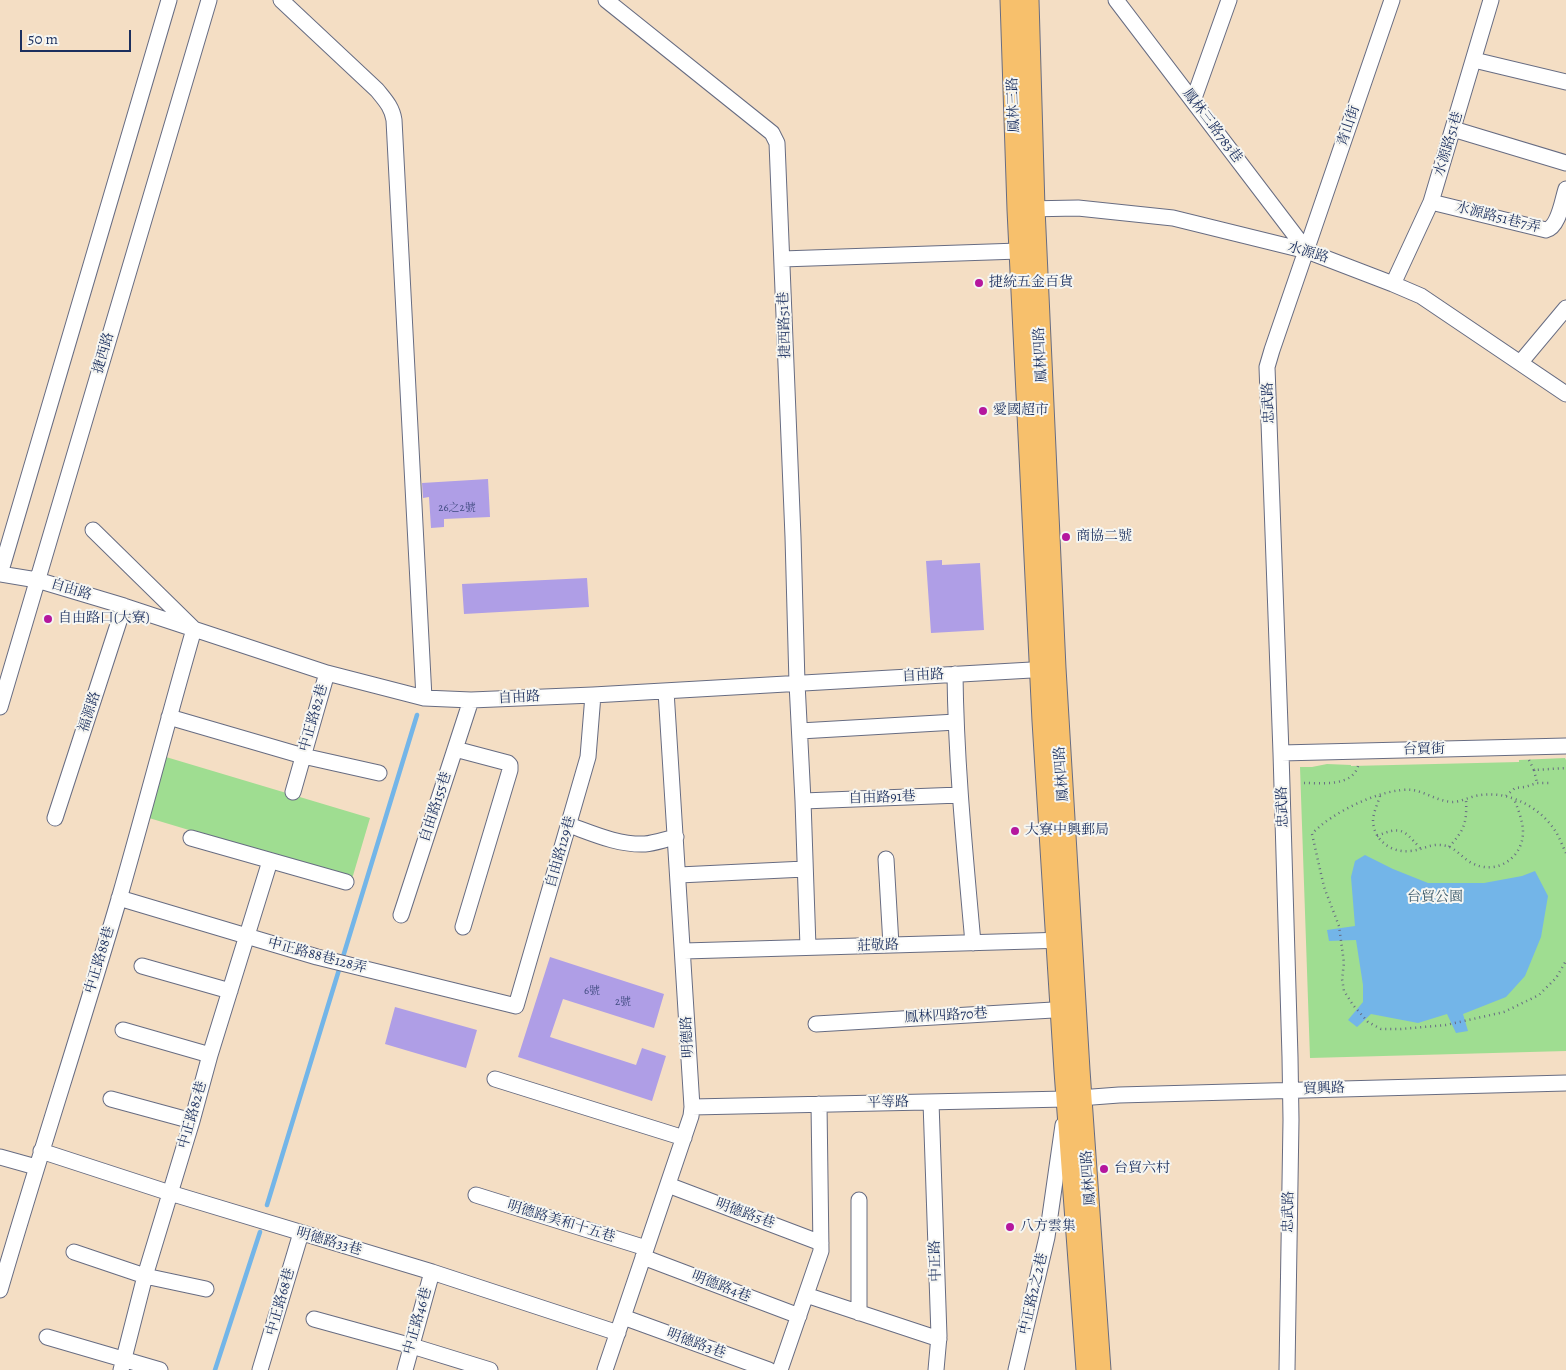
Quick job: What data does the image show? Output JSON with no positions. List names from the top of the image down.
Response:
{
  "streets": {
    "main road": ["鳳林三路", "鳳林四路"],
    "street": [
      "鳳林三路783巷",
      "青山街",
      "水源路51巷",
      "水源路51巷7弄",
      "水源路",
      "捷西路51巷",
      "捷西路",
      "忠武路",
      "自由路",
      "福源路",
      "中正路82巷",
      "台貿街",
      "自由路91巷",
      "自由路155巷",
      "自由路129巷",
      "莊敬路",
      "中正路88巷128弄",
      "中正路88巷",
      "鳳林四路70巷",
      "明德路",
      "貿興路",
      "平等路",
      "明德路5巷",
      "明德路美和十五巷",
      "明德路33巷",
      "中正路",
      "明德路4巷",
      "中正路2之2巷",
      "中正路68巷",
      "中正路46巷",
      "明德路3巷"
    ]
  },
  "crossings": [
    ["鳳林三路", "水源路"],
    ["鳳林三路", "鳳林四路"],
    ["鳳林三路783巷", "青山街"],
    ["鳳林三路783巷", "水源路"],
    ["鳳林三路783巷", "忠武路"],
    ["青山街", "水源路"],
    ["青山街", "忠武路"],
    ["水源路51巷", "水源路51巷7弄"],
    ["水源路51巷", "水源路"],
    ["水源路", "鳳林四路"],
    ["水源路", "忠武路"],
    ["捷西路51巷", "自由路"],
    ["捷西路", "自由路"],
    ["鳳林四路", "自由路"],
    ["鳳林四路", "莊敬路"],
    ["鳳林四路", "鳳林四路70巷"],
    ["鳳林四路", "貿興路"],
    ["鳳林四路", "平等路"],
    ["鳳林四路", "中正路2之2巷"],
    ["忠武路", "台貿街"],
    ["忠武路", "貿興路"],
    ["自由路", "福源路"],
    ["自由路", "中正路82巷"],
    ["自由路", "自由路155巷"],
    ["自由路", "自由路129巷"],
    ["自由路", "中正路88巷"],
    ["自由路", "明德路"],
    ["中正路82巷", "中正路88巷128弄"],
    ["中正路82巷", "明德路33巷"],
    ["自由路129巷", "中正路88巷128弄"],
    ["莊敬路", "明德路"],
    ["中正路88巷128弄", "中正路88巷"],
    ["中正路88巷", "明德路33巷"],
    ["明德路", "平等路"],
    ["明德路", "明德路5巷"],
    ["明德路", "明德路美和十五巷"],
    ["明德路", "明德路33巷"],
    ["明德路", "明德路4巷"],
    ["明德路", "明德路3巷"],
    ["貿興路", "平等路"],
    ["貿興路", "中正路2之2巷"],
    ["平等路", "中正路"],
    ["平等路", "中正路2之2巷"],
    ["明德路美和十五巷", "明德路4巷"],
    ["明德路33巷", "中正路68巷"],
    ["明德路33巷", "中正路46巷"]
  ],
  "parks": ["台貿公園"],
  "places": [
    "捷統五金百貨",
    "愛國超市",
    "商協二號",
    "自由路口(大寮)",
    "大寮中興郵局",
    "台貿六村",
    "八方雲集"
  ],
  "house_numbers": ["26之2號", "6號", "2號"],
  "scale_bar": "50 m"
}
